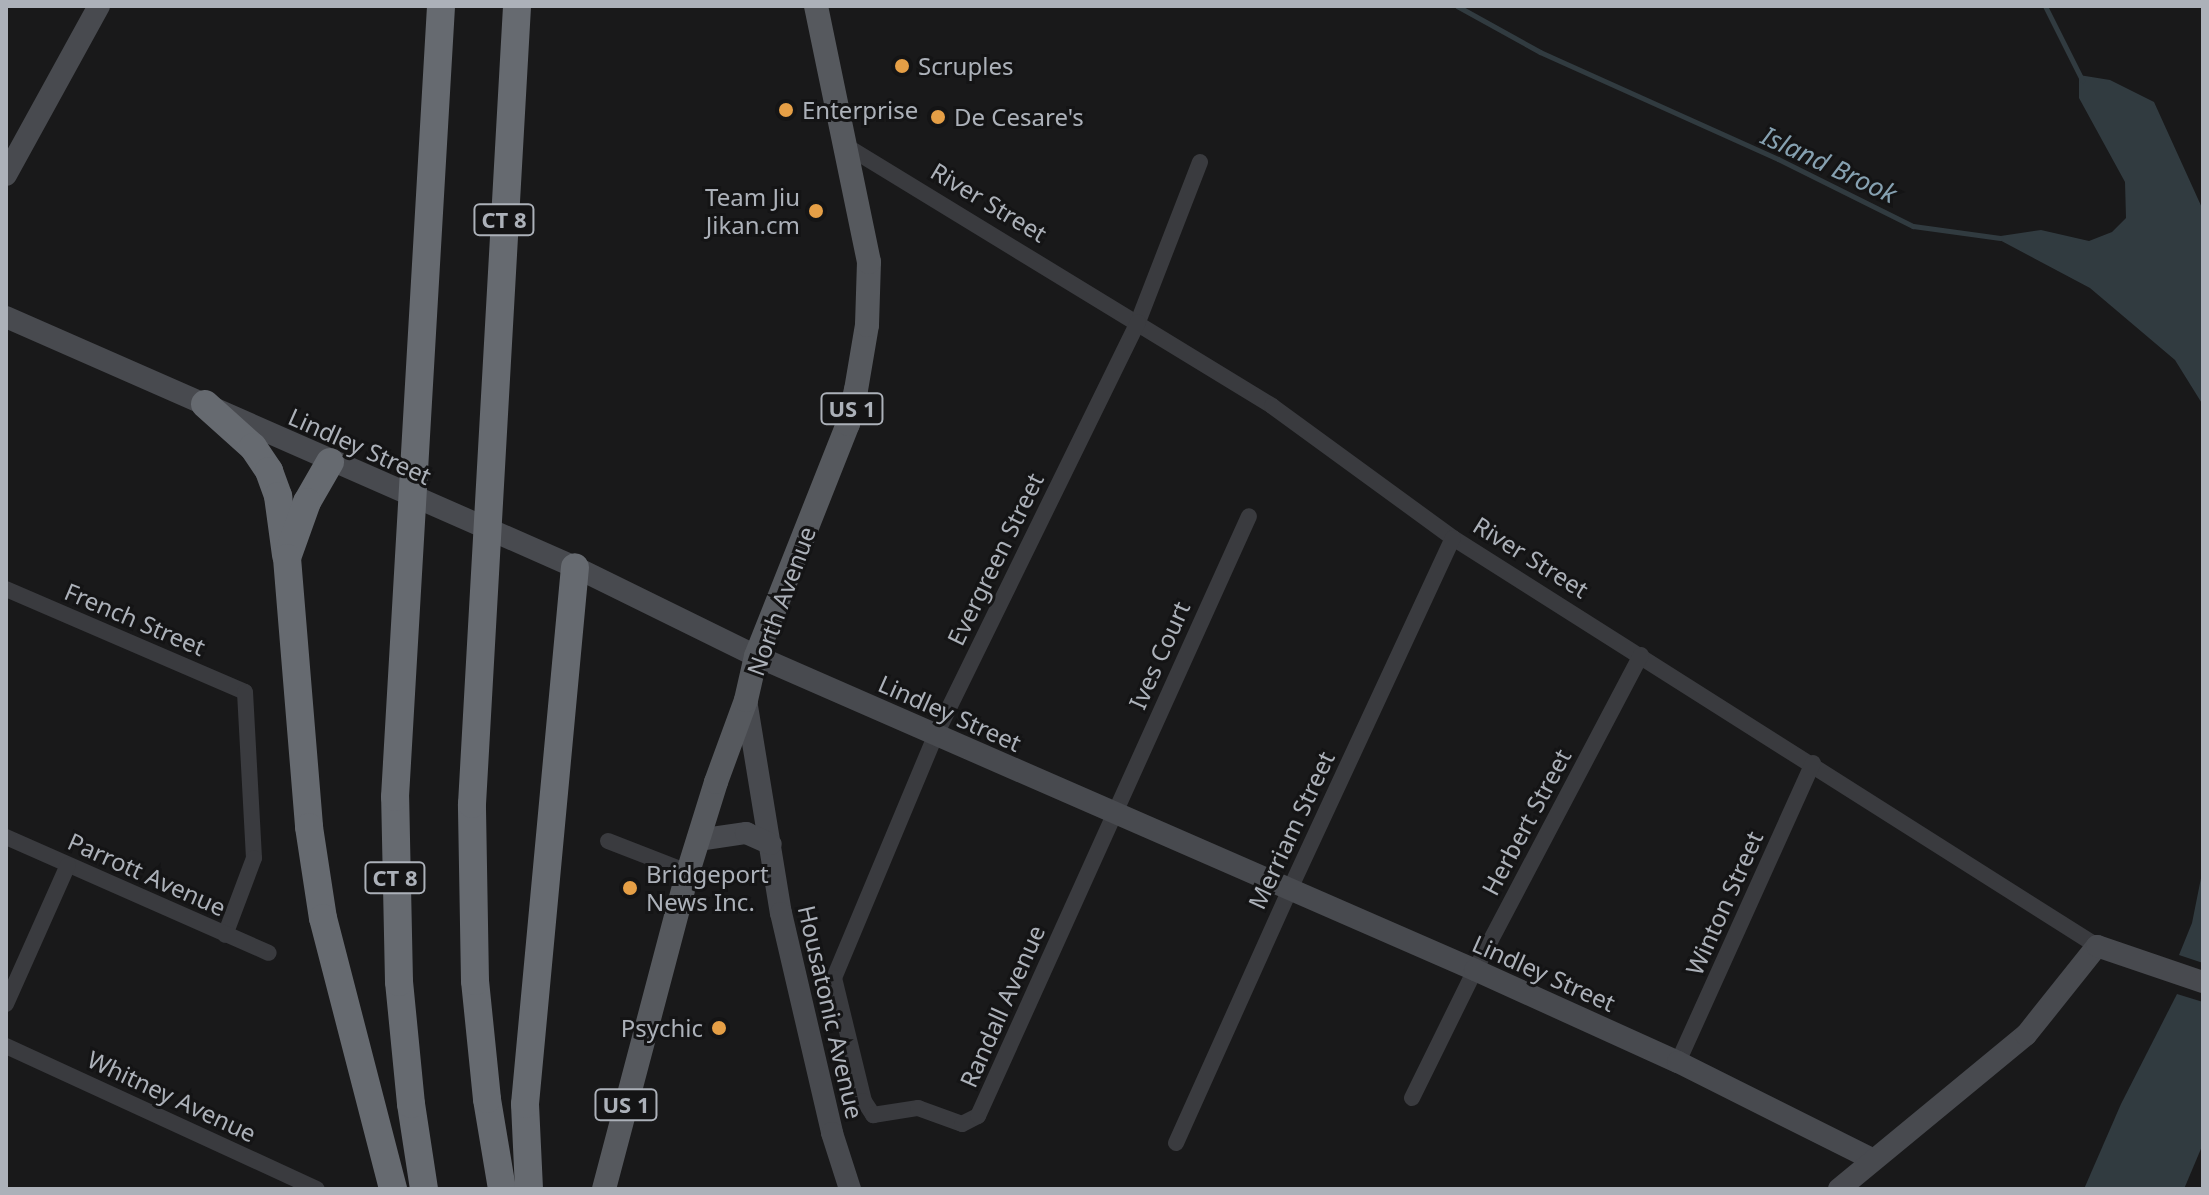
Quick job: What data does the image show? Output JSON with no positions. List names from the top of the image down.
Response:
{
  "streets": {
    "highway": ["CT 8"],
    "main road": [
      "River Street",
      "US 1",
      "Lindley Street",
      "North Avenue",
      "Housatonic Avenue"
    ],
    "street": [
      "Evergreen Street",
      "French Street",
      "Ives Court",
      "Herbert Street",
      "Merriam Street",
      "Parrott Avenue",
      "Winton Street",
      "Randall Avenue",
      "Whitney Avenue"
    ]
  },
  "crossings": [
    ["River Street", "Evergreen Street"],
    ["River Street", "North Avenue"],
    ["River Street", "Herbert Street"],
    ["River Street", "Merriam Street"],
    ["River Street", "Winton Street"],
    ["Lindley Street", "Evergreen Street"],
    ["Lindley Street", "North Avenue"],
    ["Lindley Street", "Ives Court"],
    ["Lindley Street", "Herbert Street"],
    ["Lindley Street", "Merriam Street"],
    ["Lindley Street", "Winton Street"],
    ["Lindley Street", "Randall Avenue"],
    ["Evergreen Street", "Randall Avenue"],
    ["North Avenue", "Housatonic Avenue"],
    ["French Street", "Parrott Avenue"],
    ["Ives Court", "Randall Avenue"]
  ],
  "water": ["Island Brook"],
  "places": [
    "Scruples",
    "Enterprise",
    "De Cesare's",
    "Team Jiu Jikan.cm",
    "Bridgeport News Inc.",
    "Psychic"
  ]
}
